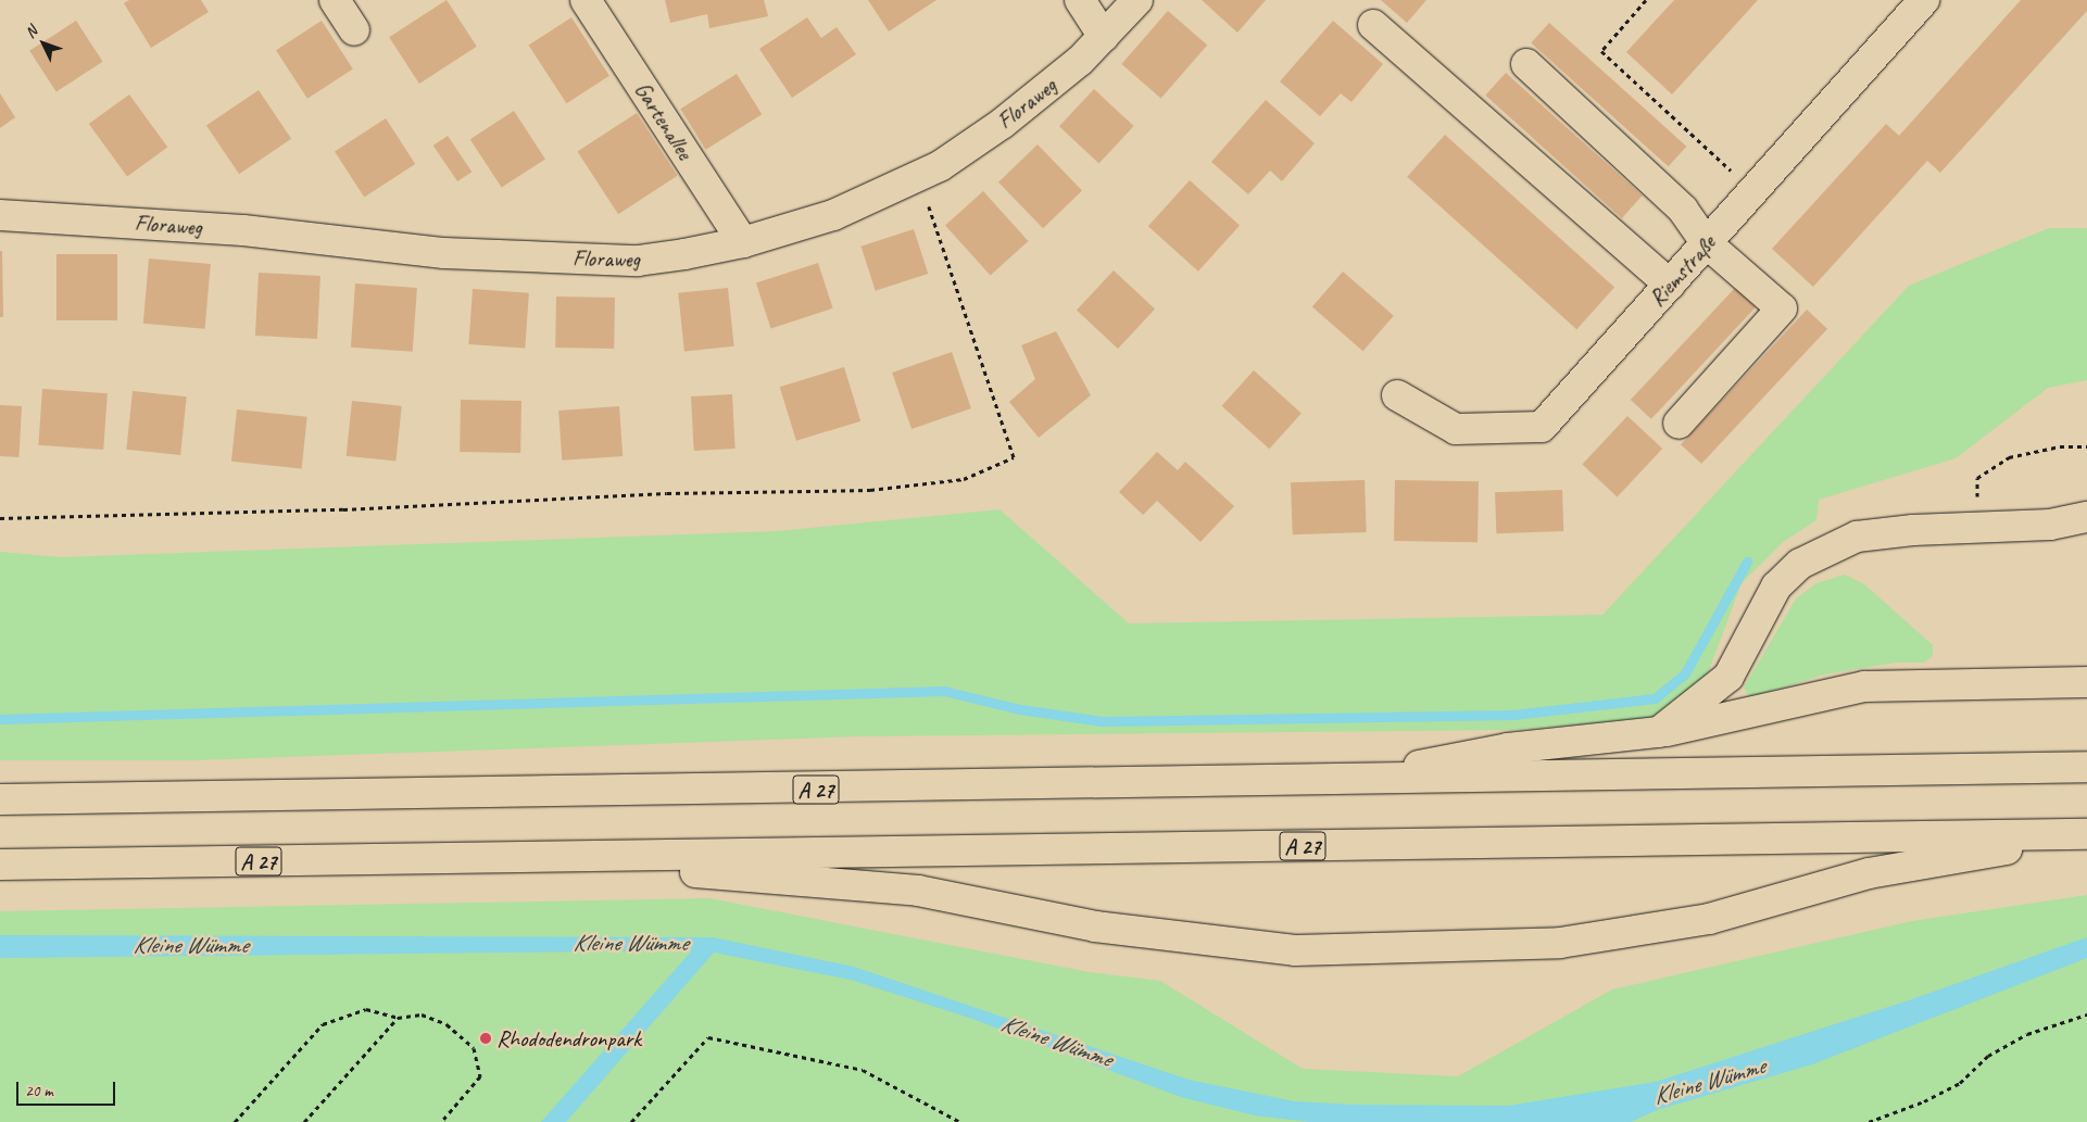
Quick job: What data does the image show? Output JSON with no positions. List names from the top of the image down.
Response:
{
  "streets": {
    "main road": [
      "Floraweg",
      "Gartenallee",
      "Riemstraße",
      "A 27"
    ]
  },
  "crossings": [
    ["Floraweg", "Gartenallee"]
  ],
  "water": ["Kleine Wümme"],
  "places": ["Rhododendronpark"],
  "scale_bar": "20 m",
  "north": "top left"
}
